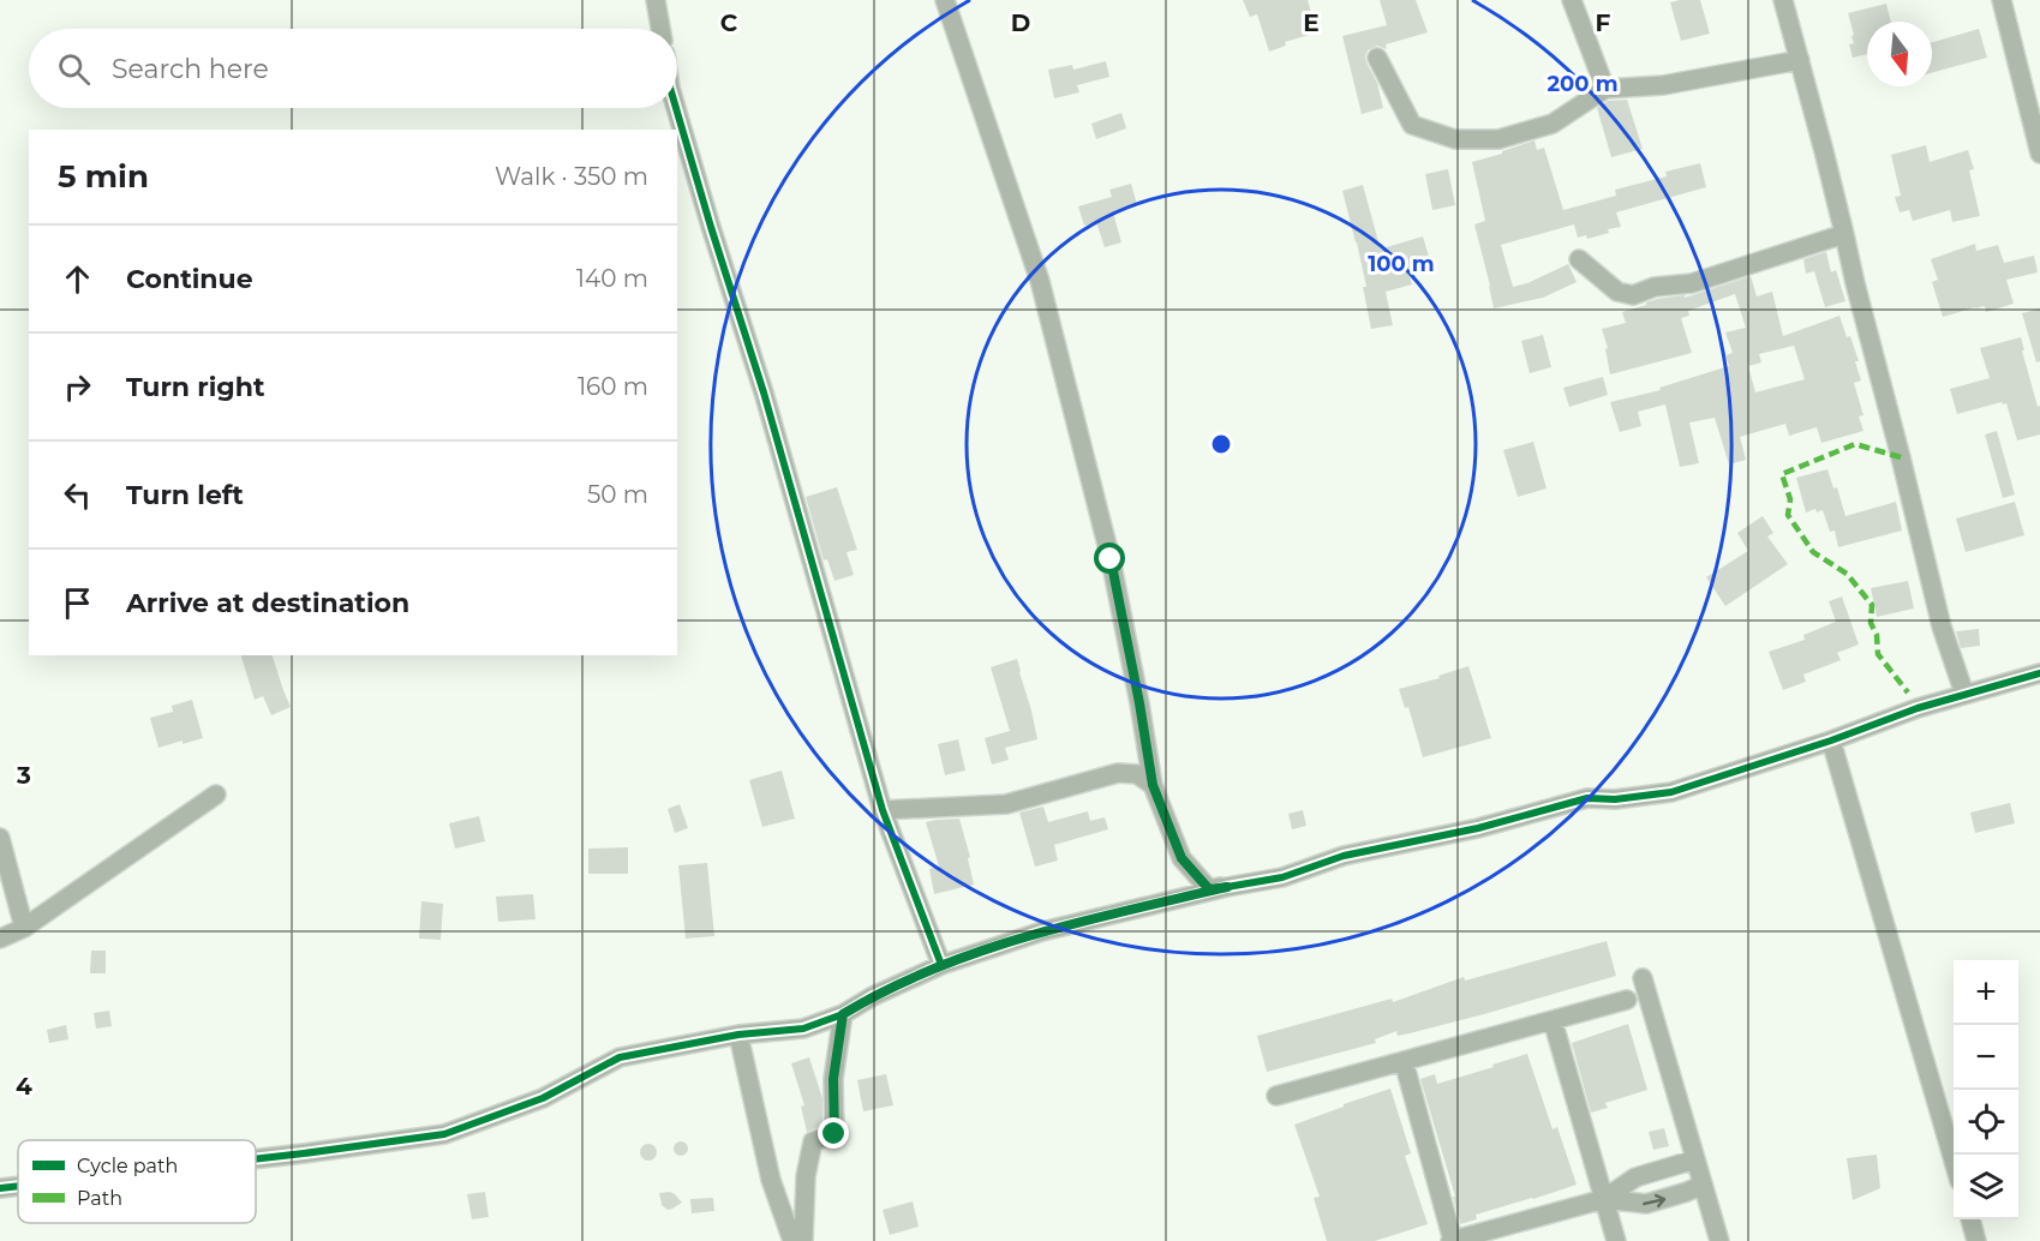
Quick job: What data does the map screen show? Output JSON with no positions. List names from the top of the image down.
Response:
{
  "legend": ["Cycle path", "Path"],
  "north": "bottom",
  "page": {
    "search": "Search here",
    "heading": ["5 min", "Walk · 350 m"],
    "list": [
      ["Continue", "140 m"],
      ["Turn right", "160 m"],
      ["Turn left", "50 m"],
      "Arrive at destination"
    ],
    "map_buttons": ["+", "−"]
  },
  "grid": {
    "columns": [
      "C",
      "D",
      "E",
      "F"
    ],
    "rows": ["3", "4"]
  },
  "rings": ["200 m", "100 m"]
}
